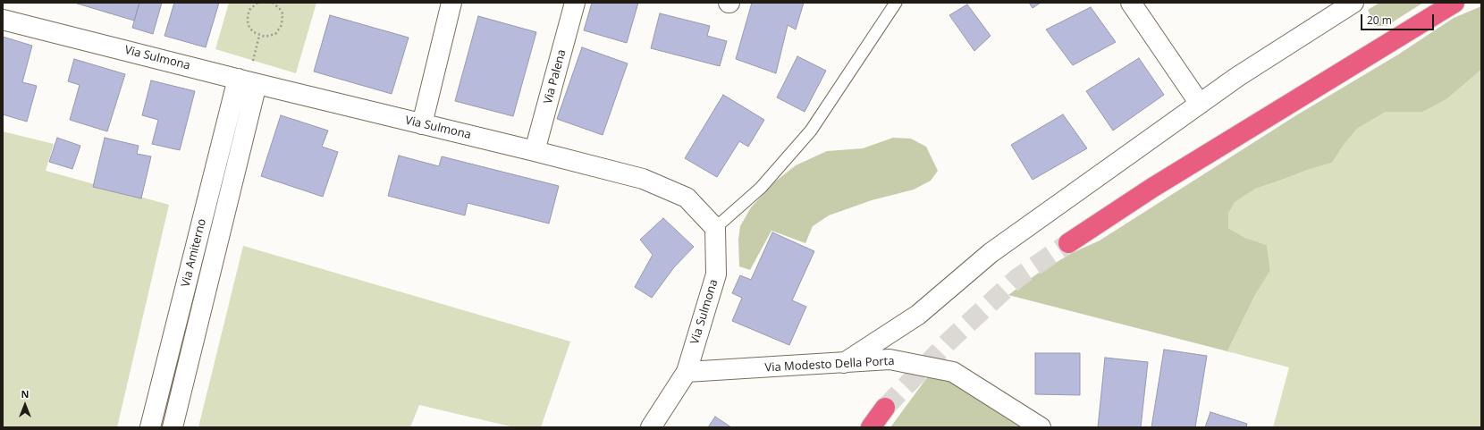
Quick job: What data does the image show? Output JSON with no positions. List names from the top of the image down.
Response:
{
  "streets": {
    "street": [
      "Via Sulmona",
      "Via Palena",
      "Via Amiterno",
      "Via Modesto Della Porta"
    ]
  },
  "crossings": [
    ["Via Sulmona", "Via Palena"],
    ["Via Sulmona", "Via Amiterno"],
    ["Via Sulmona", "Via Modesto Della Porta"]
  ],
  "scale_bar": "20 m",
  "north": "top"
}
